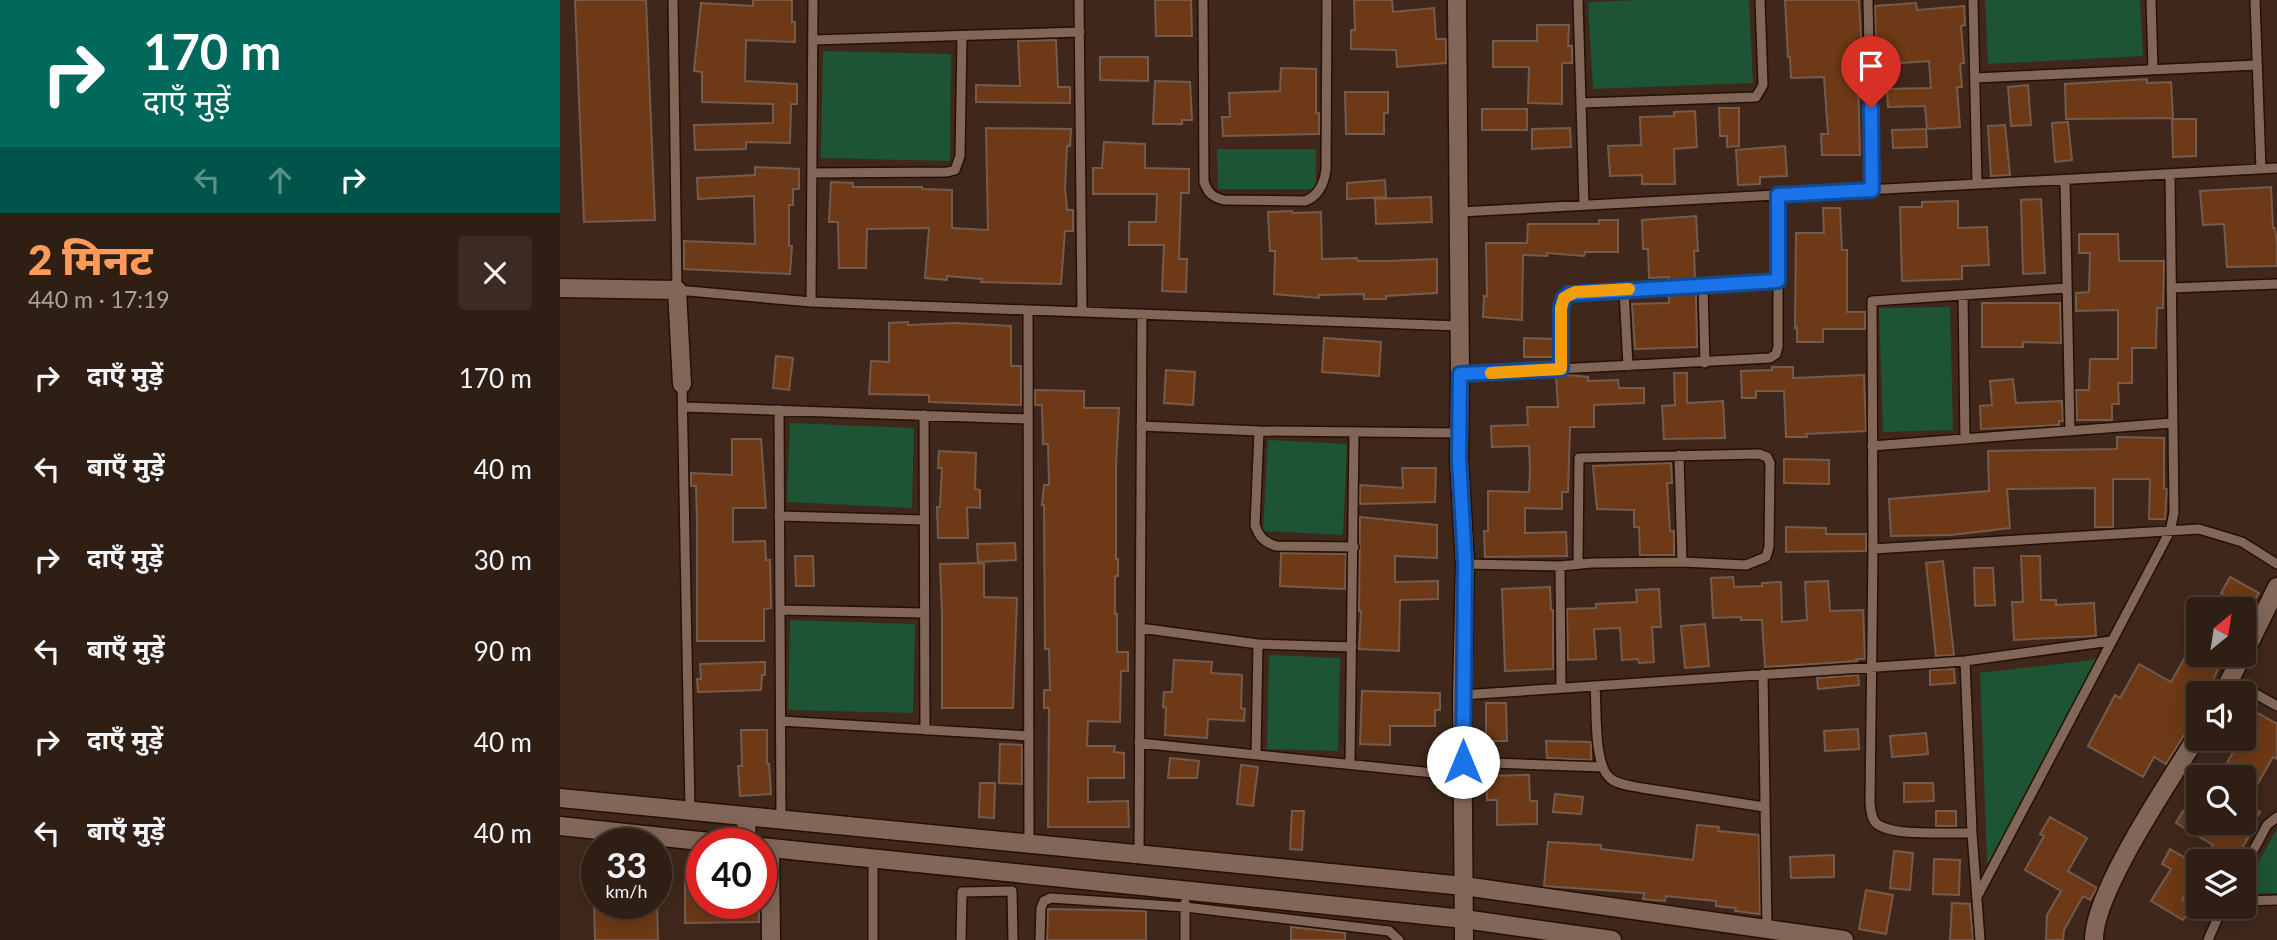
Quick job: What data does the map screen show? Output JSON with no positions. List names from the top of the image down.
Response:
{
  "north": "top right",
  "page": {
    "turn": ["170 m", "दाएँ मुड़ें"],
    "heading": ["2 मिनट", "440 m · 17:19"],
    "list": [
      {
        "name": "दाएँ मुड़ें",
        "value": "170 m"
      },
      {
        "name": "बाएँ मुड़ें",
        "value": "40 m"
      },
      {
        "name": "दाएँ मुड़ें",
        "value": "30 m"
      },
      {
        "name": "बाएँ मुड़ें",
        "value": "90 m"
      },
      {
        "name": "दाएँ मुड़ें",
        "value": "40 m"
      },
      {
        "name": "बाएँ मुड़ें",
        "value": "40 m"
      }
    ],
    "speed": "33 km/h",
    "limit": "40"
  }
}
